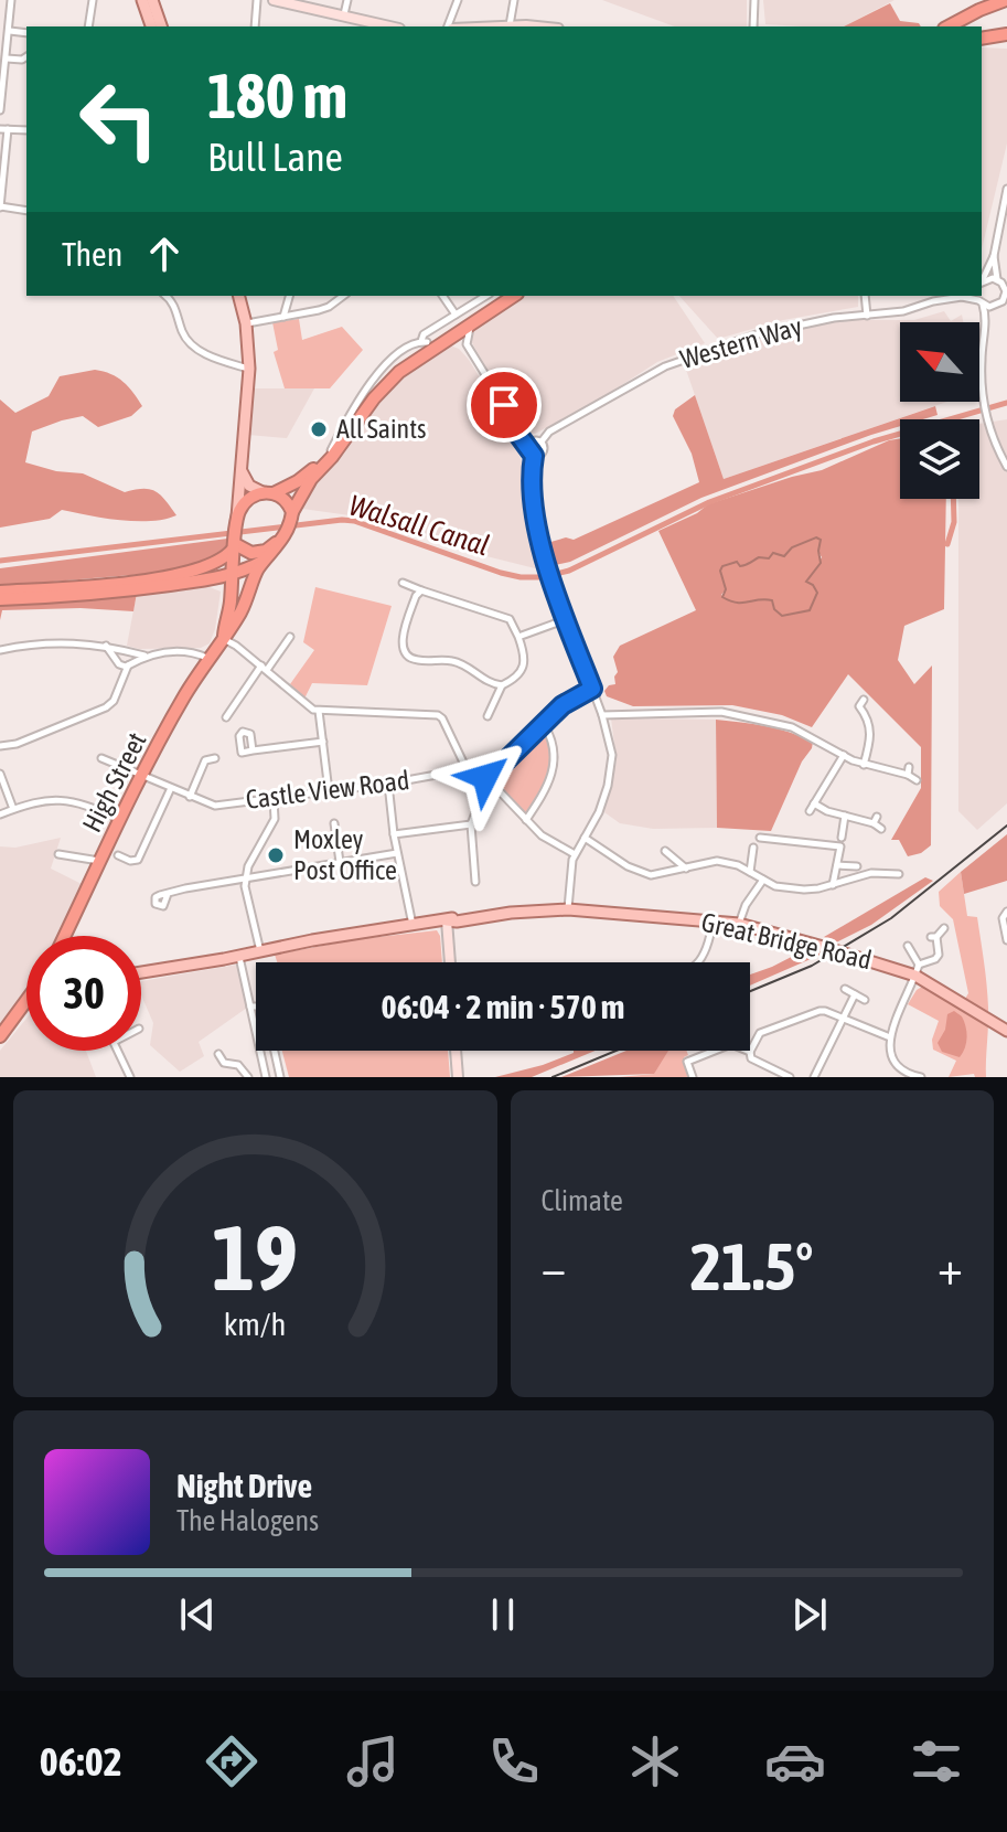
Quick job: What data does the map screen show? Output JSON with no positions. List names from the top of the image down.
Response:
{
  "streets": {
    "highway": ["High Street"],
    "main road": ["Great Bridge Road"],
    "street": ["Western Way", "Castle View Road"]
  },
  "crossings": [
    ["High Street", "Castle View Road"]
  ],
  "water": ["Walsall Canal"],
  "places": ["All Saints", "Moxley Post Office"],
  "north": "top left",
  "page": {
    "turn": ["180 m", "Bull Lane"],
    "then": "Then",
    "limit": "30",
    "trip": "06:04 · 2 min · 570 m",
    "tile": "Climate",
    "heat": ["−", "21.5°", "+"],
    "song": ["Night Drive", "The Halogens"],
    "tabs": "06:02",
    "gauge": ["19", "km/h"]
  }
}
